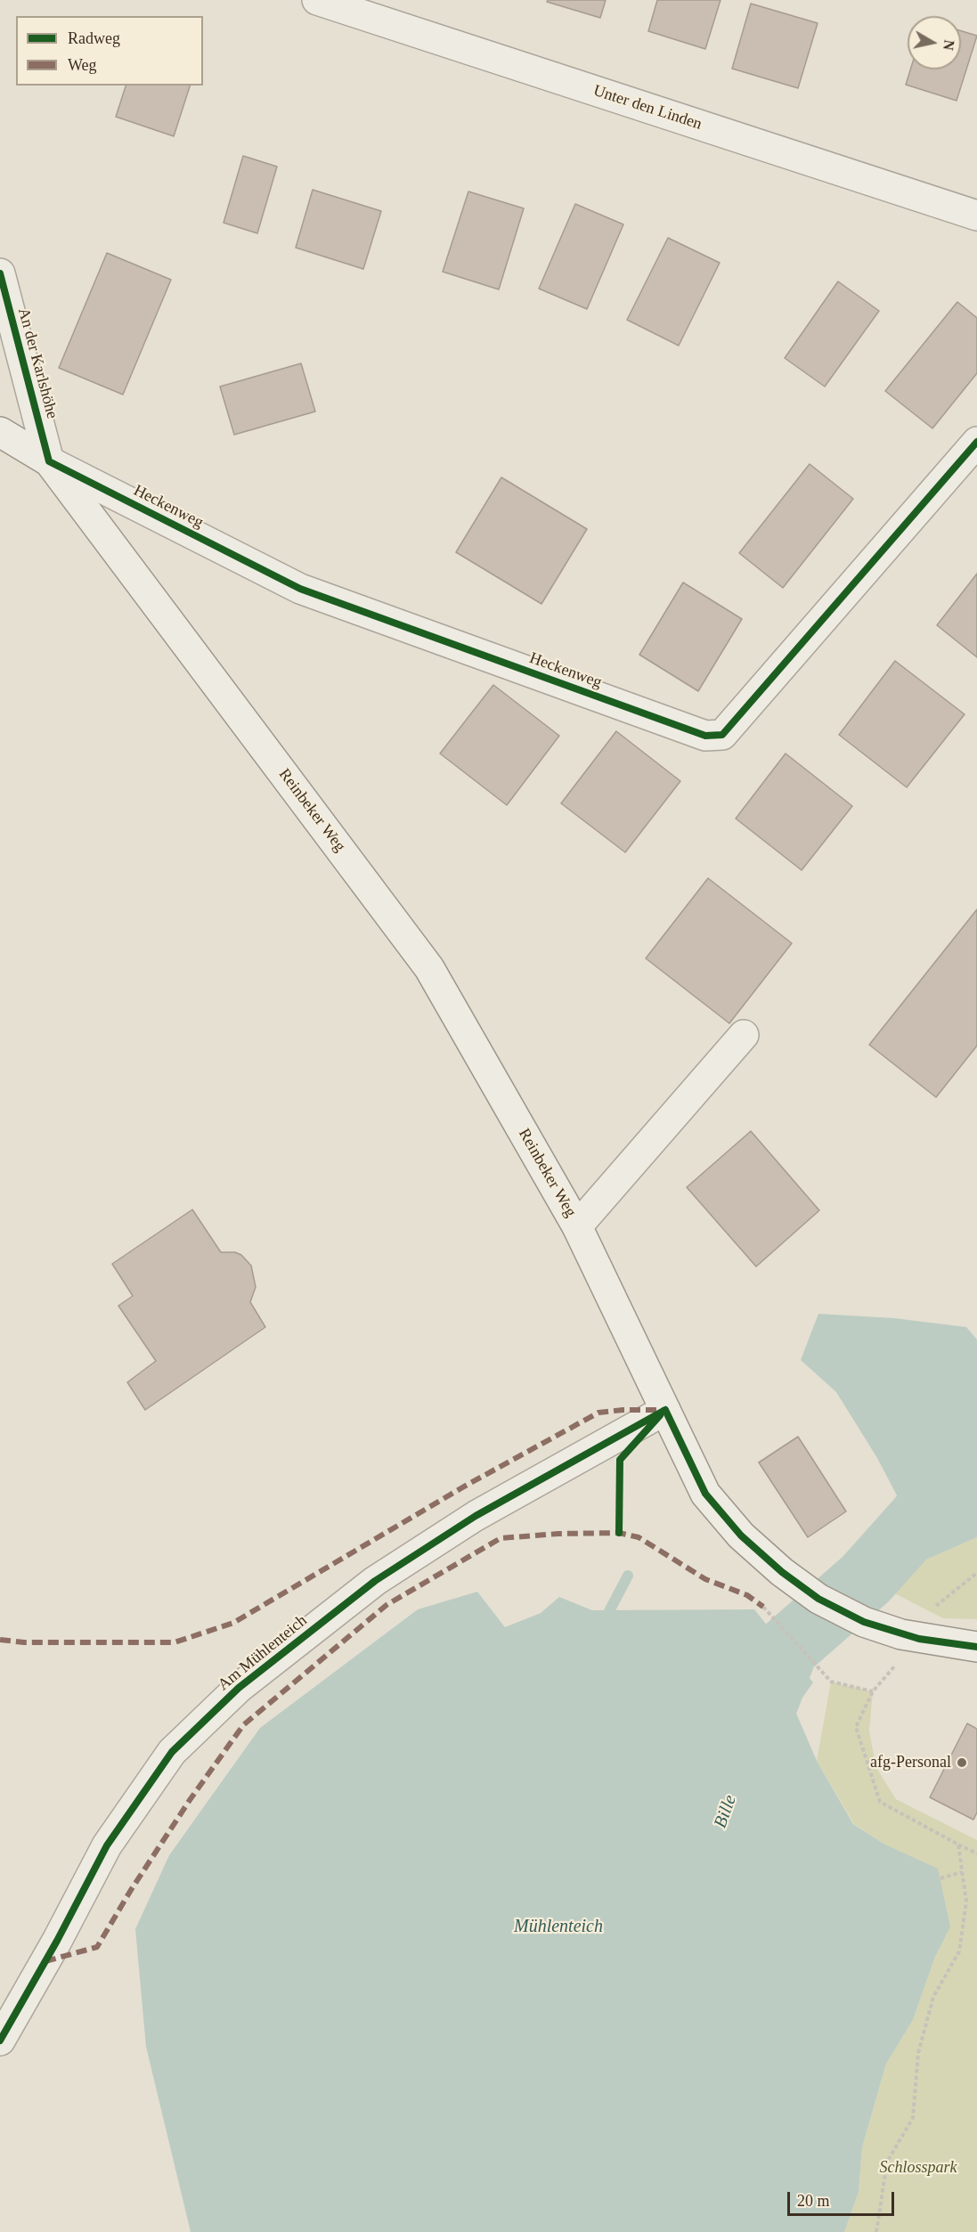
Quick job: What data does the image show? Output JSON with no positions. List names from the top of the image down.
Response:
{
  "streets": {
    "street": [
      "Unter den Linden",
      "An der Karlshöhe",
      "Heckenweg",
      "Reinbeker Weg",
      "Am Mühlenteich"
    ]
  },
  "crossings": [
    ["An der Karlshöhe", "Heckenweg"],
    ["An der Karlshöhe", "Reinbeker Weg"],
    ["Heckenweg", "Reinbeker Weg"],
    ["Reinbeker Weg", "Am Mühlenteich"]
  ],
  "water": ["Bille", "Mühlenteich"],
  "parks": ["Schlosspark"],
  "places": ["afg-Personal"],
  "legend": ["Radweg", "Weg"],
  "scale_bar": "20 m",
  "north": "right"
}
